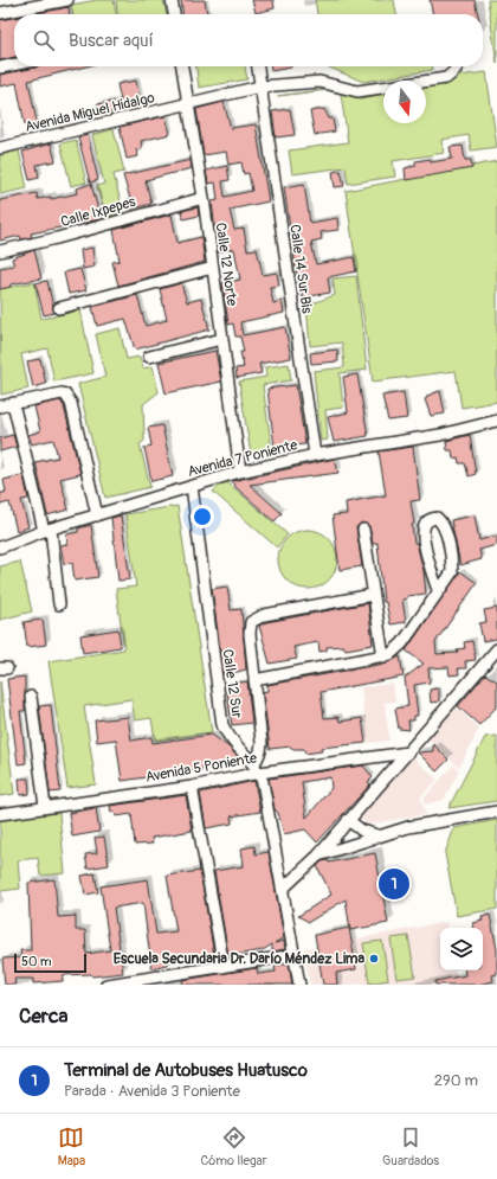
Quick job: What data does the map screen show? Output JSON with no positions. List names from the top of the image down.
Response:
{
  "streets": {
    "street": [
      "Avenida Miguel Hidalgo",
      "Calle Ixpepes",
      "Calle 12 Norte",
      "Calle 14 Sur Bis",
      "Avenida 7 Poniente",
      "Calle 12 Sur",
      "Avenida 5 Poniente"
    ]
  },
  "crossings": [
    ["Avenida Miguel Hidalgo", "Calle 12 Norte"],
    ["Avenida Miguel Hidalgo", "Calle 14 Sur Bis"],
    ["Calle Ixpepes", "Calle 12 Norte"],
    ["Calle 12 Norte", "Avenida 7 Poniente"],
    ["Calle 14 Sur Bis", "Avenida 7 Poniente"],
    ["Avenida 7 Poniente", "Calle 12 Sur"],
    ["Calle 12 Sur", "Avenida 5 Poniente"]
  ],
  "places": ["Escuela Secundaria Dr. Darío Méndez Lima"],
  "scale_bar": "50 m",
  "north": "bottom",
  "page": {
    "search": "Buscar aquí",
    "pins": "1",
    "scale": "50 m",
    "heading": "Cerca",
    "list": [
      {
        "mark": "1",
        "name": "Terminal de Autobuses Huatusco",
        "note": "Parada · Avenida 3 Poniente",
        "value": "290 m"
      }
    ],
    "nav": ["Mapa", "Cómo llegar", "Guardados"]
  }
}
